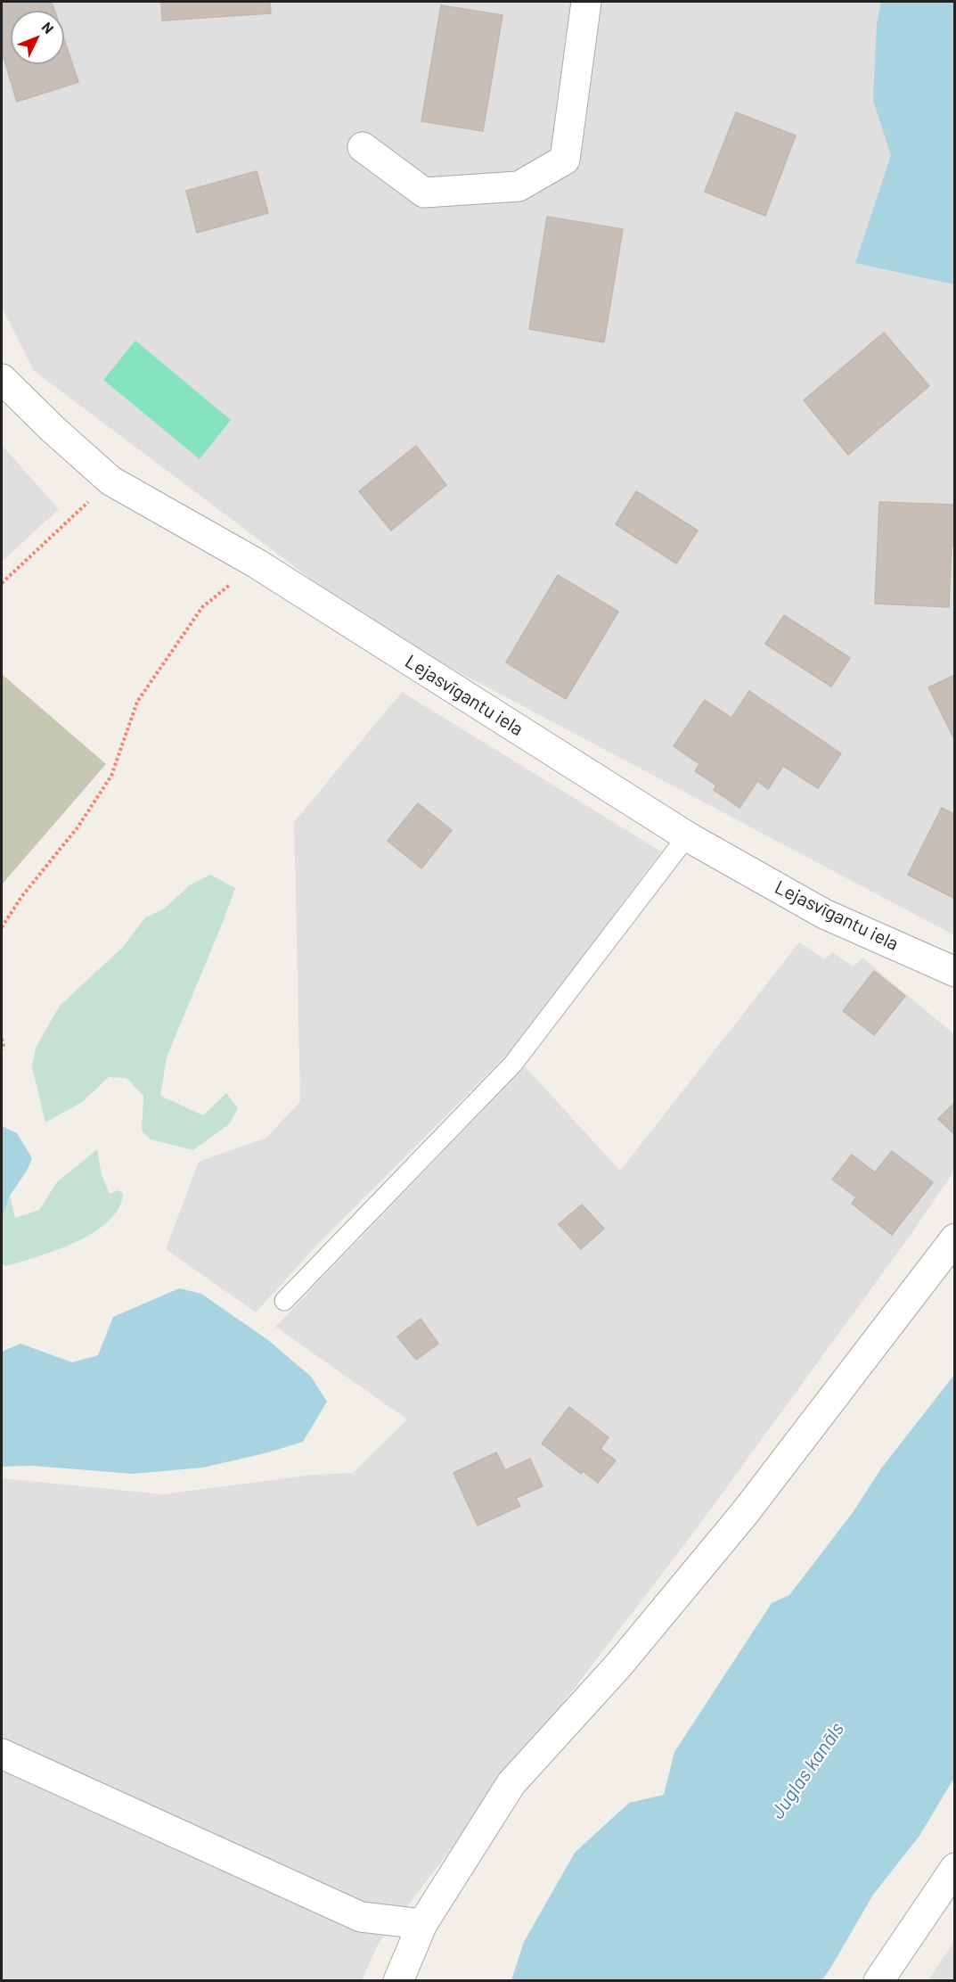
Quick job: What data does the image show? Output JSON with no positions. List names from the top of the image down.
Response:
{
  "streets": {
    "street": ["Lejasvīgantu iela"]
  },
  "water": ["Juglas kanāls"],
  "north": "top right"
}
